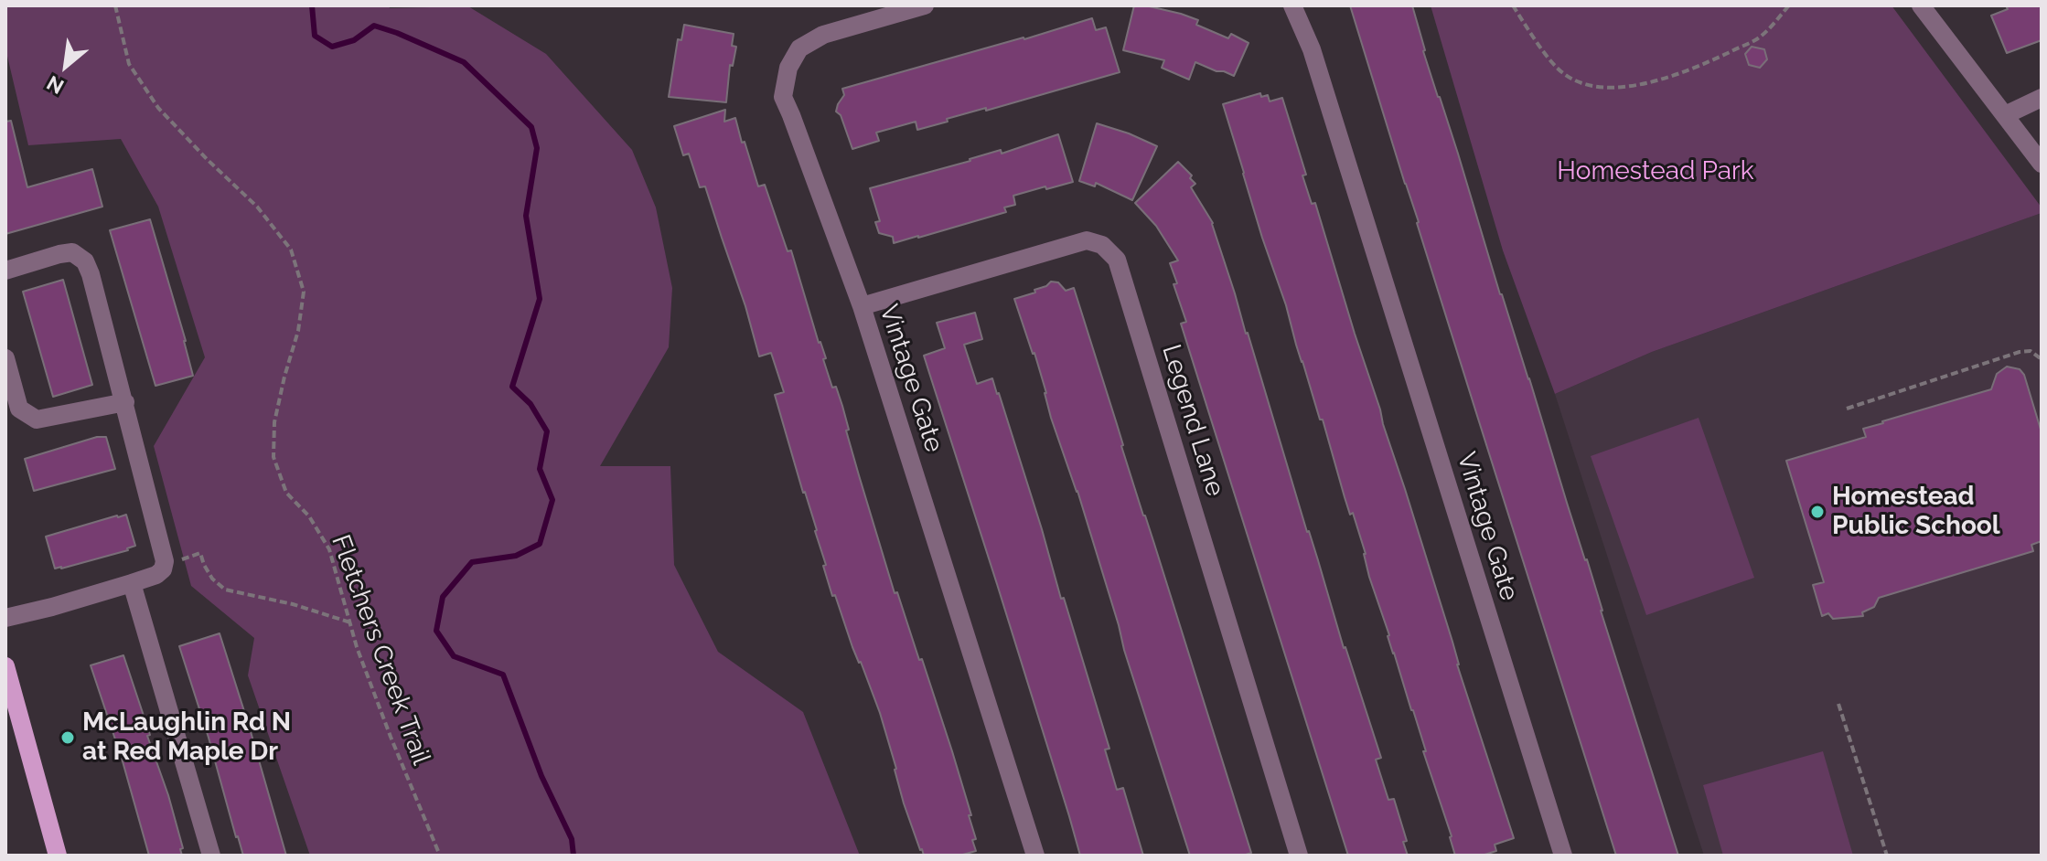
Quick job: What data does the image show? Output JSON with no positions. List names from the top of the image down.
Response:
{
  "streets": {
    "street": ["Vintage Gate", "Legend Lane"],
    "path": ["Fletchers Creek Trail"]
  },
  "crossings": [
    ["Vintage Gate", "Legend Lane"]
  ],
  "parks": ["Homestead Park"],
  "places": ["Homestead Public School", "McLaughlin Rd N at Red Maple Dr"],
  "north": "bottom left"
}
